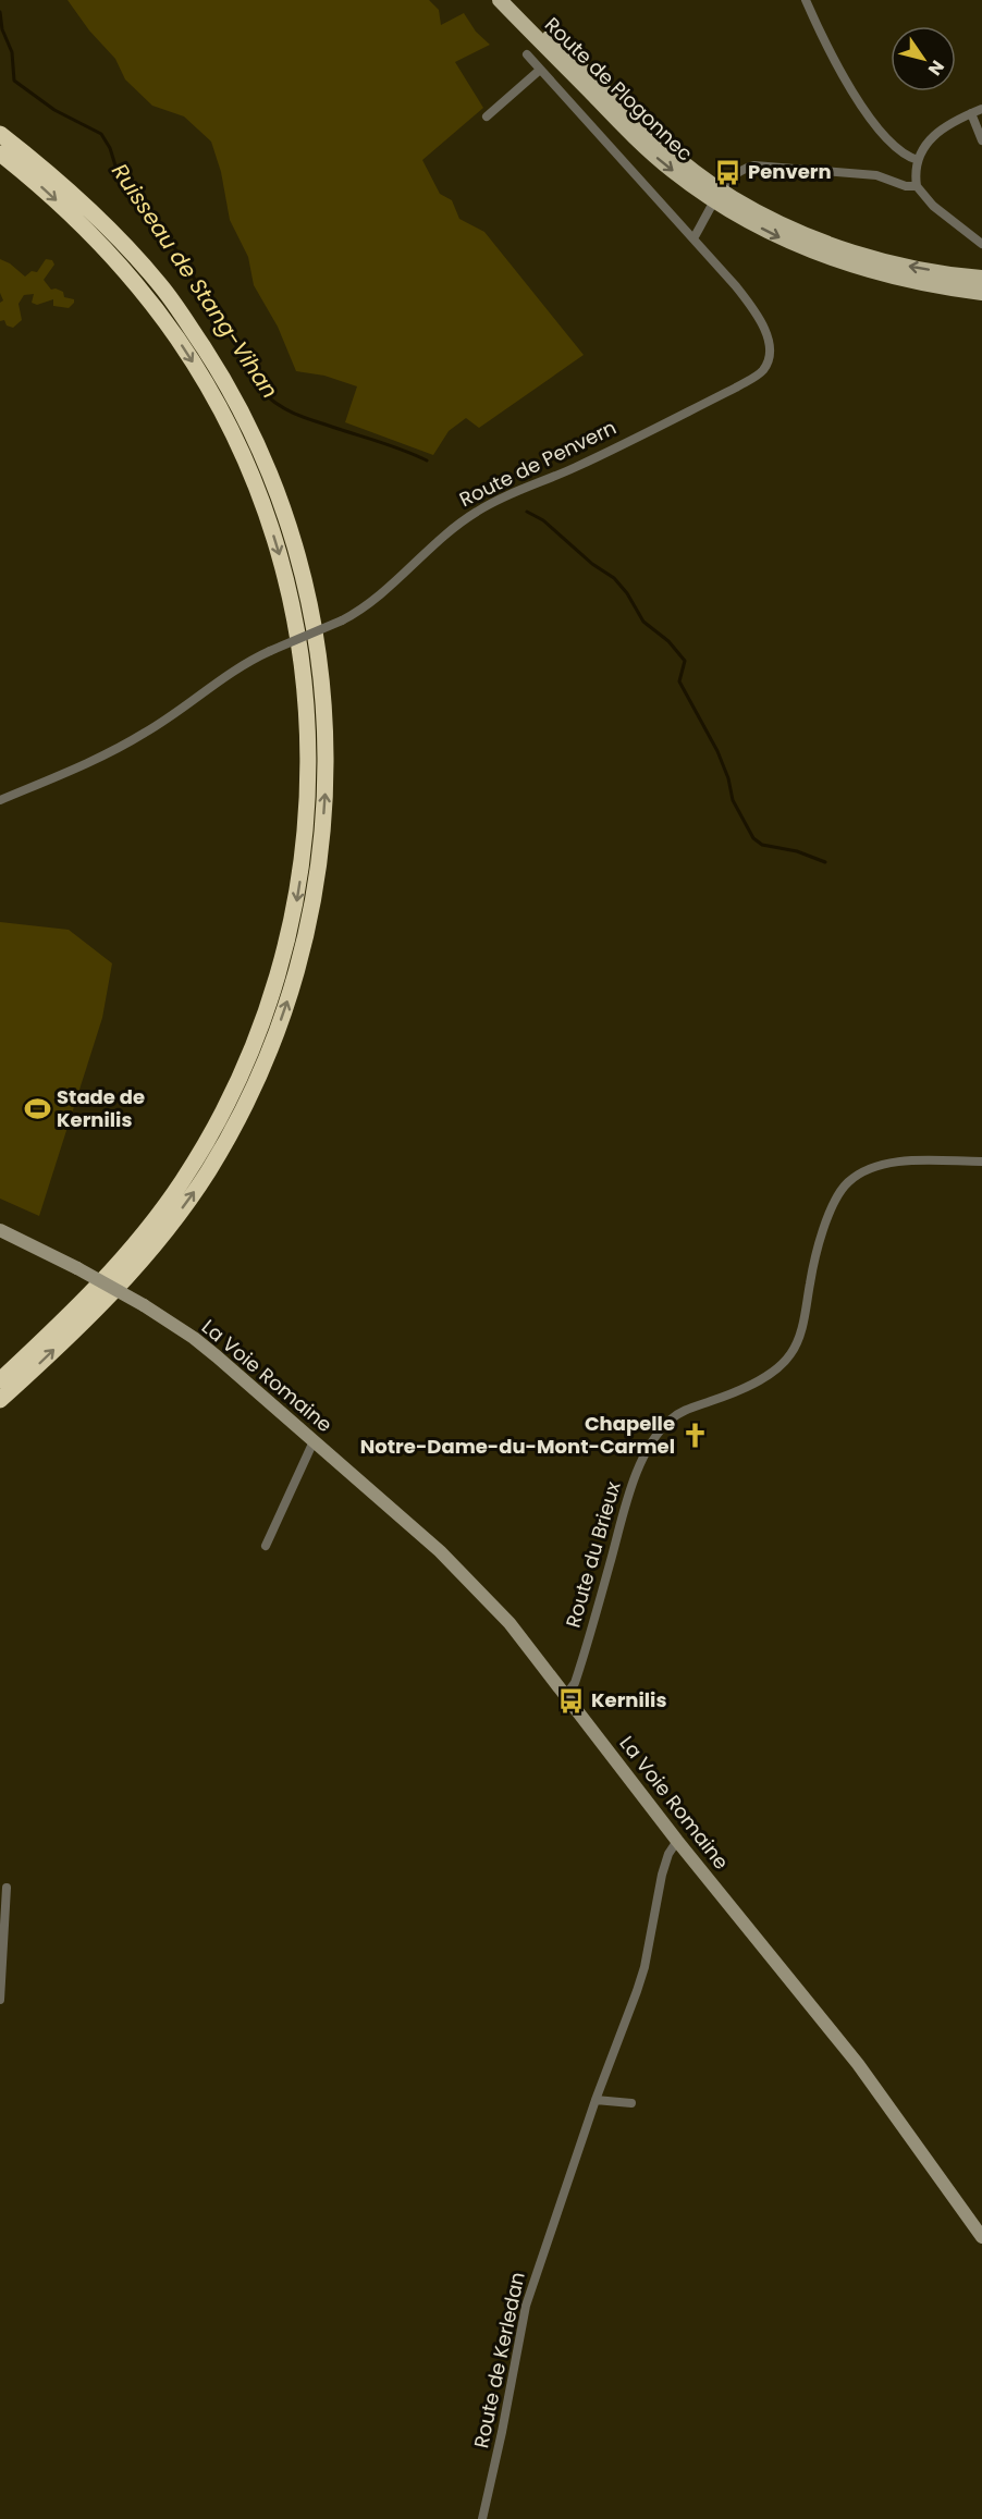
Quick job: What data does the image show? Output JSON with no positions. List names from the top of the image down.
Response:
{
  "streets": {
    "main road": ["Route de Plogonnec"],
    "street": [
      "Route de Penvern",
      "La Voie Romaine",
      "Route du Brieux",
      "Route de Kerledan"
    ]
  },
  "crossings": [
    ["Route de Plogonnec", "Route de Penvern"],
    ["La Voie Romaine", "Route du Brieux"],
    ["La Voie Romaine", "Route de Kerledan"]
  ],
  "water": ["Ruisseau de Stang-Vihan"],
  "places": {
    "bus stop": ["Penvern", "Kernilis"],
    "sports": ["Stade de Kernilis"],
    "church": ["Chapelle Notre-Dame-du-Mont-Carmel"]
  },
  "north": "bottom right"
}
